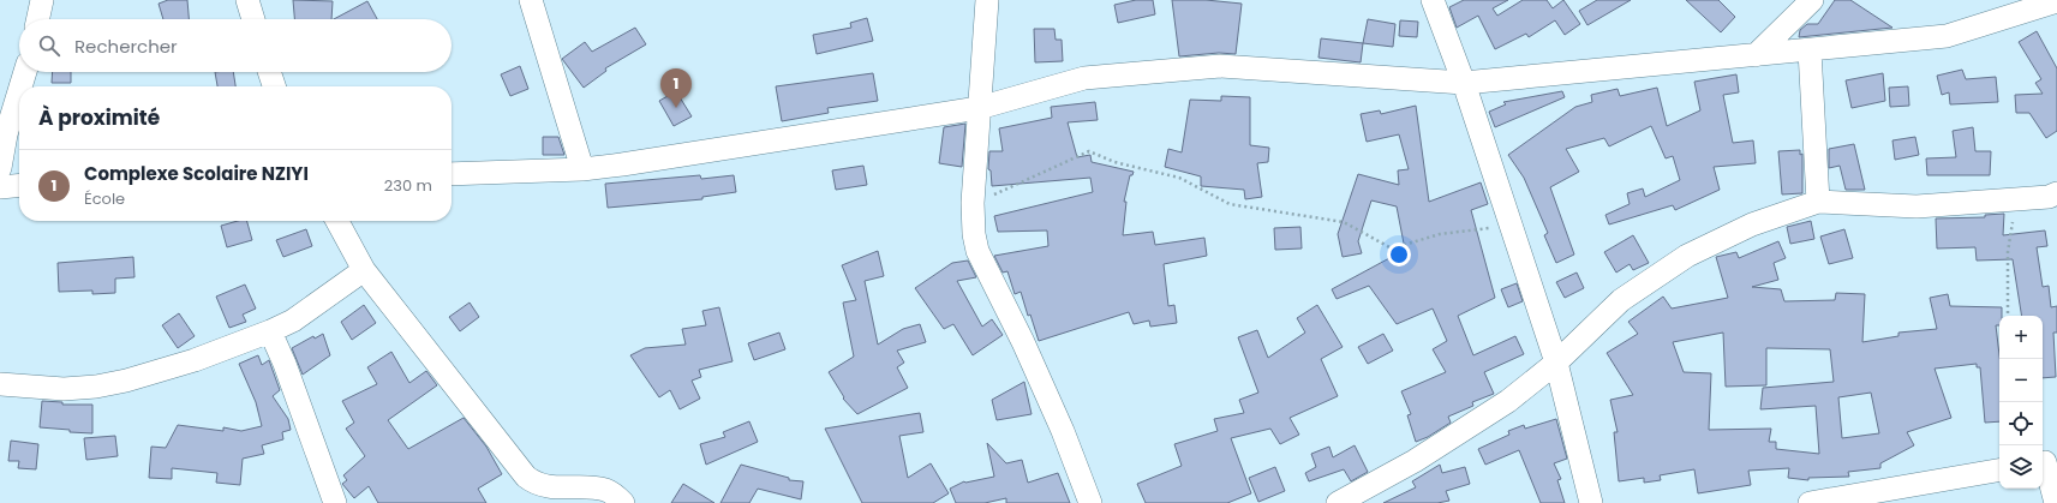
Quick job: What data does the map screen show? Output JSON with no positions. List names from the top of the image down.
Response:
{
  "page": {
    "search": "Rechercher",
    "pins": "1",
    "heading": "À proximité",
    "list": [
      {
        "mark": "1",
        "name": "Complexe Scolaire NZIYI",
        "note": "École",
        "value": "230 m"
      }
    ],
    "map_buttons": ["+", "−"]
  }
}
